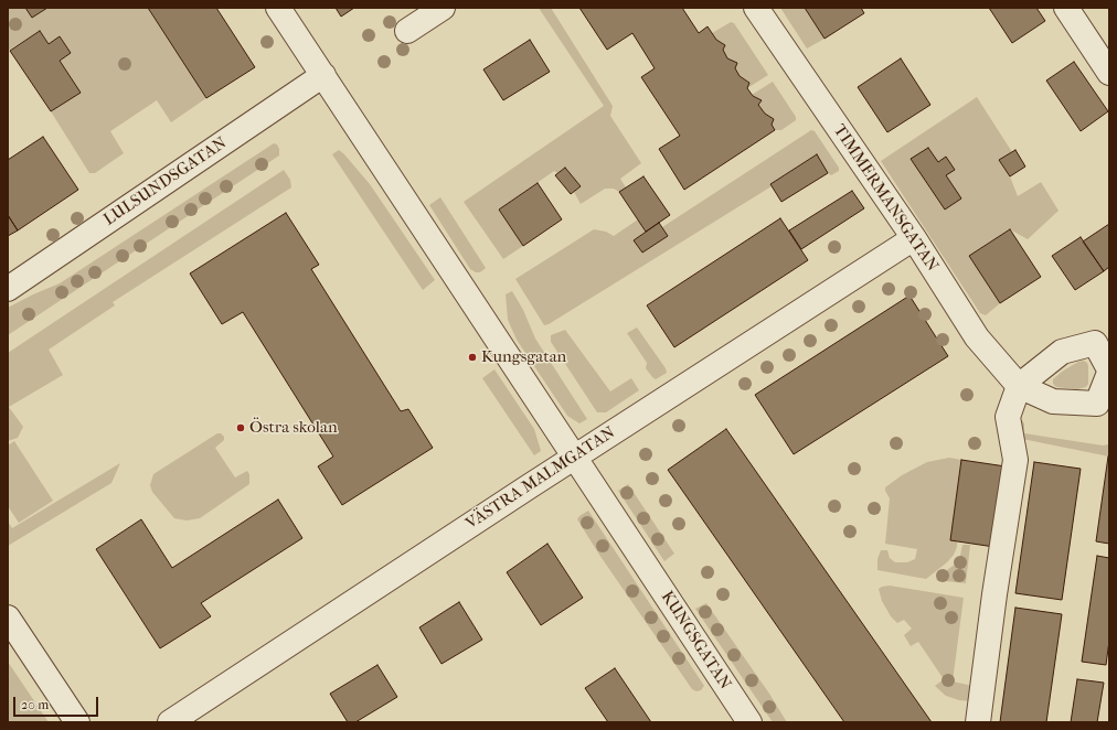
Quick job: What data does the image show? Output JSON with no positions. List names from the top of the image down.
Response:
{
  "streets": {
    "street": [
      "LULSUNDSGATAN",
      "TIMMERMANSGATAN",
      "VÄSTRA MALMGATAN",
      "KUNGSGATAN"
    ]
  },
  "crossings": [
    ["LULSUNDSGATAN", "KUNGSGATAN"],
    ["TIMMERMANSGATAN", "VÄSTRA MALMGATAN"],
    ["VÄSTRA MALMGATAN", "KUNGSGATAN"]
  ],
  "places": ["Kungsgatan", "Östra skolan"],
  "scale_bar": "20 m"
}
